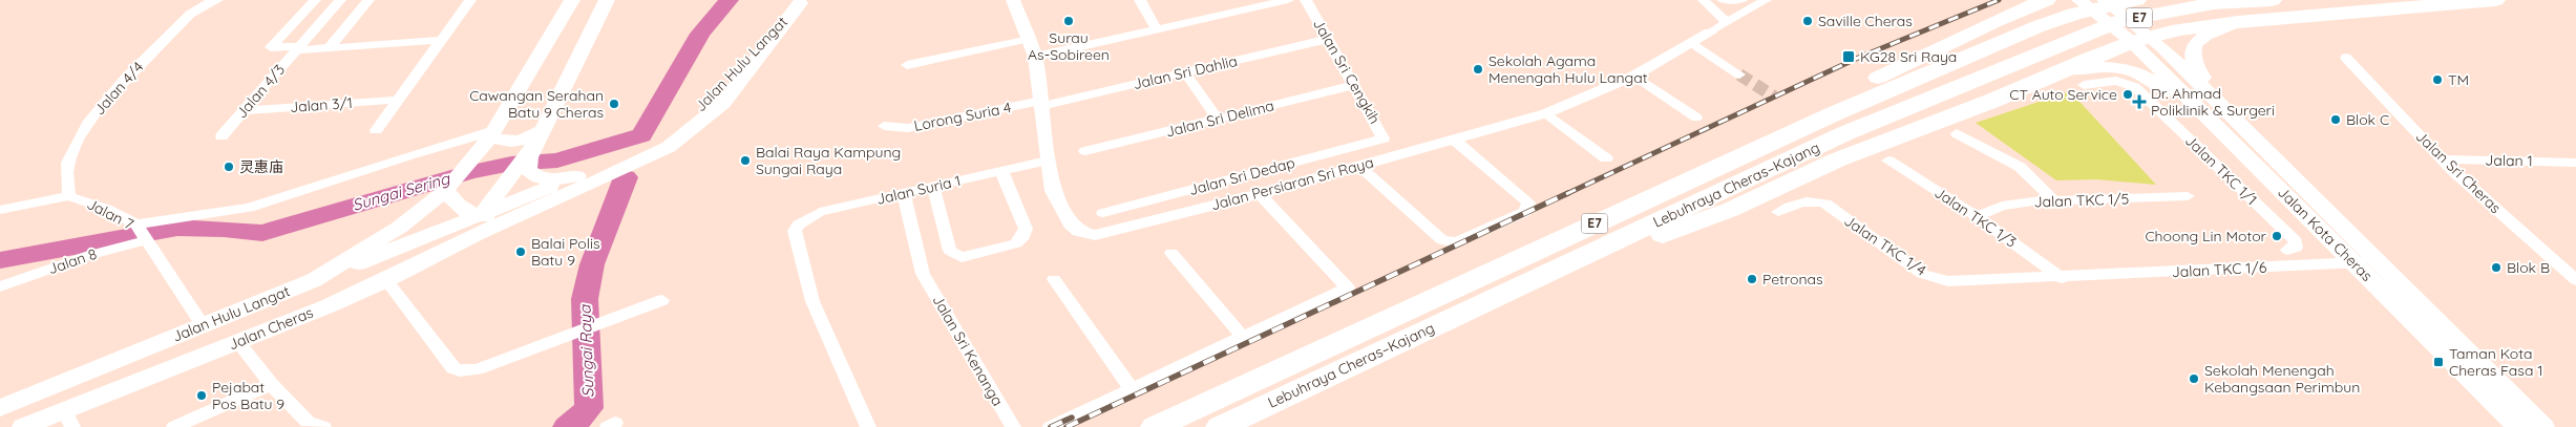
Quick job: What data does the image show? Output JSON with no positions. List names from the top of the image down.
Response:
{
  "streets": {
    "highway": ["E7", "Lebuhraya Cheras–Kajang"],
    "main road": ["Jalan Hulu Langat", "Jalan Kota Cheras", "Jalan Cheras"],
    "street": [
      "Jalan Sri Cengkih",
      "Jalan Sri Dahlia",
      "Jalan 4/4",
      "Jalan 4/3",
      "Jalan 3/1",
      "Lorong Suria 4",
      "Jalan Sri Delima",
      "Jalan 1",
      "Jalan TKC 1/1",
      "Jalan Sri Cheras",
      "Jalan Sri Dedap",
      "Jalan Persiaran Sri Raya",
      "Jalan Suria 1",
      "Jalan TKC 1/5",
      "Jalan 7",
      "Jalan TKC 1/3",
      "Jalan TKC 1/4",
      "Jalan 8",
      "Jalan TKC 1/6",
      "Jalan Sri Kenanga"
    ]
  },
  "crossings": [
    ["Jalan Hulu Langat", "Jalan 7"],
    ["Jalan Hulu Langat", "Jalan 8"],
    ["Jalan Hulu Langat", "Jalan Cheras"],
    ["Jalan Sri Cengkih", "Jalan Sri Dahlia"],
    ["Jalan Sri Cengkih", "Jalan Sri Delima"],
    ["Jalan Sri Cengkih", "Jalan Sri Dedap"],
    ["Jalan Sri Dahlia", "Lorong Suria 4"],
    ["Jalan Sri Dahlia", "Jalan Persiaran Sri Raya"],
    ["Jalan 4/4", "Jalan 7"],
    ["Jalan 4/3", "Jalan 3/1"],
    ["Lorong Suria 4", "Jalan Persiaran Sri Raya"],
    ["Jalan 1", "Jalan Sri Cheras"],
    ["Jalan TKC 1/1", "Jalan TKC 1/6"],
    ["Jalan Persiaran Sri Raya", "Jalan Suria 1"],
    ["Jalan Suria 1", "Jalan Sri Kenanga"],
    ["Jalan TKC 1/5", "Jalan TKC 1/3"],
    ["Jalan 7", "Jalan 8"],
    ["Jalan TKC 1/3", "Jalan TKC 1/4"],
    ["Jalan TKC 1/3", "Jalan TKC 1/6"],
    ["Jalan Kota Cheras", "Jalan TKC 1/6"],
    ["Jalan TKC 1/4", "Jalan TKC 1/6"]
  ],
  "water": ["Sungai Sering", "Sungai Raya"],
  "places": {
    "other": [
      "Surau As-Sobireen",
      "Saville Cheras",
      "Sekolah Agama Menengah Hulu Langat",
      "TM",
      "CT Auto Service",
      "Cawangan Serahan Batu 9 Cheras",
      "Blok C",
      "Balai Raya Kampung Sungai Raya",
      "灵惠庙",
      "Choong Lin Motor",
      "Balai Polis Batu 9",
      "Blok B",
      "Petronas",
      "Sekolah Menengah Kebangsaan Perimbun",
      "Pejabat Pos Batu 9"
    ],
    "transit": ["KG28 Sri Raya", "Taman Kota Cheras Fasa 1"],
    "health": ["Dr. Ahmad Poliklinik & Surgeri"]
  }
}
